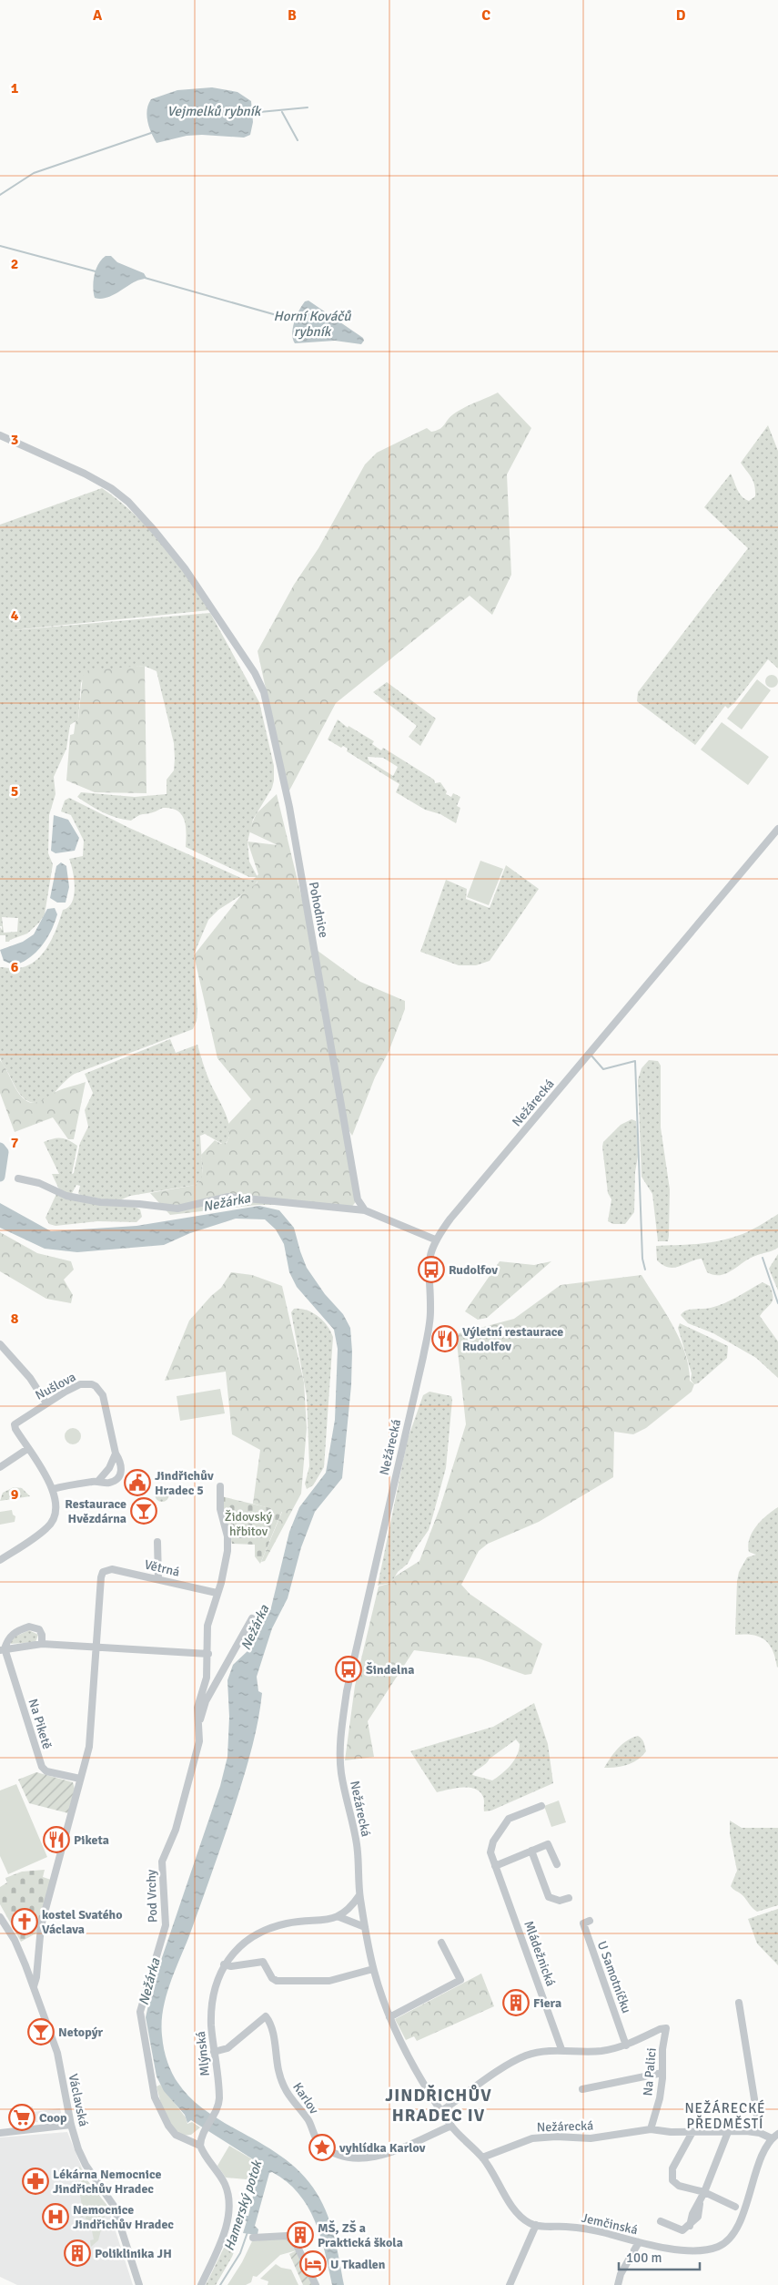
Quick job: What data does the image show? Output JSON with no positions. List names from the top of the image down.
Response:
{
  "streets": {
    "street": [
      "Pohodnice",
      "Nežárecká",
      "Nušlova",
      "Větrná",
      "Na Piketě",
      "Pod Vrchy",
      "Mládežnická",
      "U Samotníčku",
      "Mlýnská",
      "Na Palici",
      "Karlov",
      "Václavská",
      "Jemčinská"
    ]
  },
  "crossings": [
    ["Nežárecká", "Na Palici"],
    ["Nežárecká", "Karlov"],
    ["Nežárecká", "Jemčinská"],
    ["Větrná", "Pod Vrchy"],
    ["Pod Vrchy", "Mlýnská"],
    ["U Samotníčku", "Na Palici"],
    ["Mlýnská", "Karlov"]
  ],
  "districts": ["JINDŘICHŮV HRADEC IV", "NEŽÁRECKÉ PŘEDMĚSTÍ"],
  "water": [
    "Vejmelků rybník",
    "Horní Kováčů rybník",
    "Nežárka",
    "Hamerský potok"
  ],
  "parks": ["Židovský hřbitov"],
  "places": {
    "bus stop": ["Rudolfov", "Šindelna"],
    "restaurant": ["Výletní restaurace Rudolfov", "Piketa"],
    "public building": ["Jindřichův Hradec 5"],
    "bar": ["Restaurace Hvězdárna", "Netopýr"],
    "church": ["kostel Svatého Václava"],
    "building": ["Fiera", "MŠ, ZŠ a Praktická škola", "Poliklinika JH"],
    "supermarket": ["Coop"],
    "place": ["vyhlídka Karlov"],
    "pharmacy": ["Lékárna Nemocnice Jindřichův Hradec"],
    "hospital": ["Nemocnice Jindřichův Hradec"],
    "hotel": ["U Tkadlen"]
  },
  "scale_bar": "100 m",
  "grid": {
    "columns": [
      "A",
      "B",
      "C",
      "D"
    ],
    "rows": [
      "1",
      "2",
      "3",
      "4",
      "5",
      "6",
      "7",
      "8",
      "9"
    ]
  }
}
